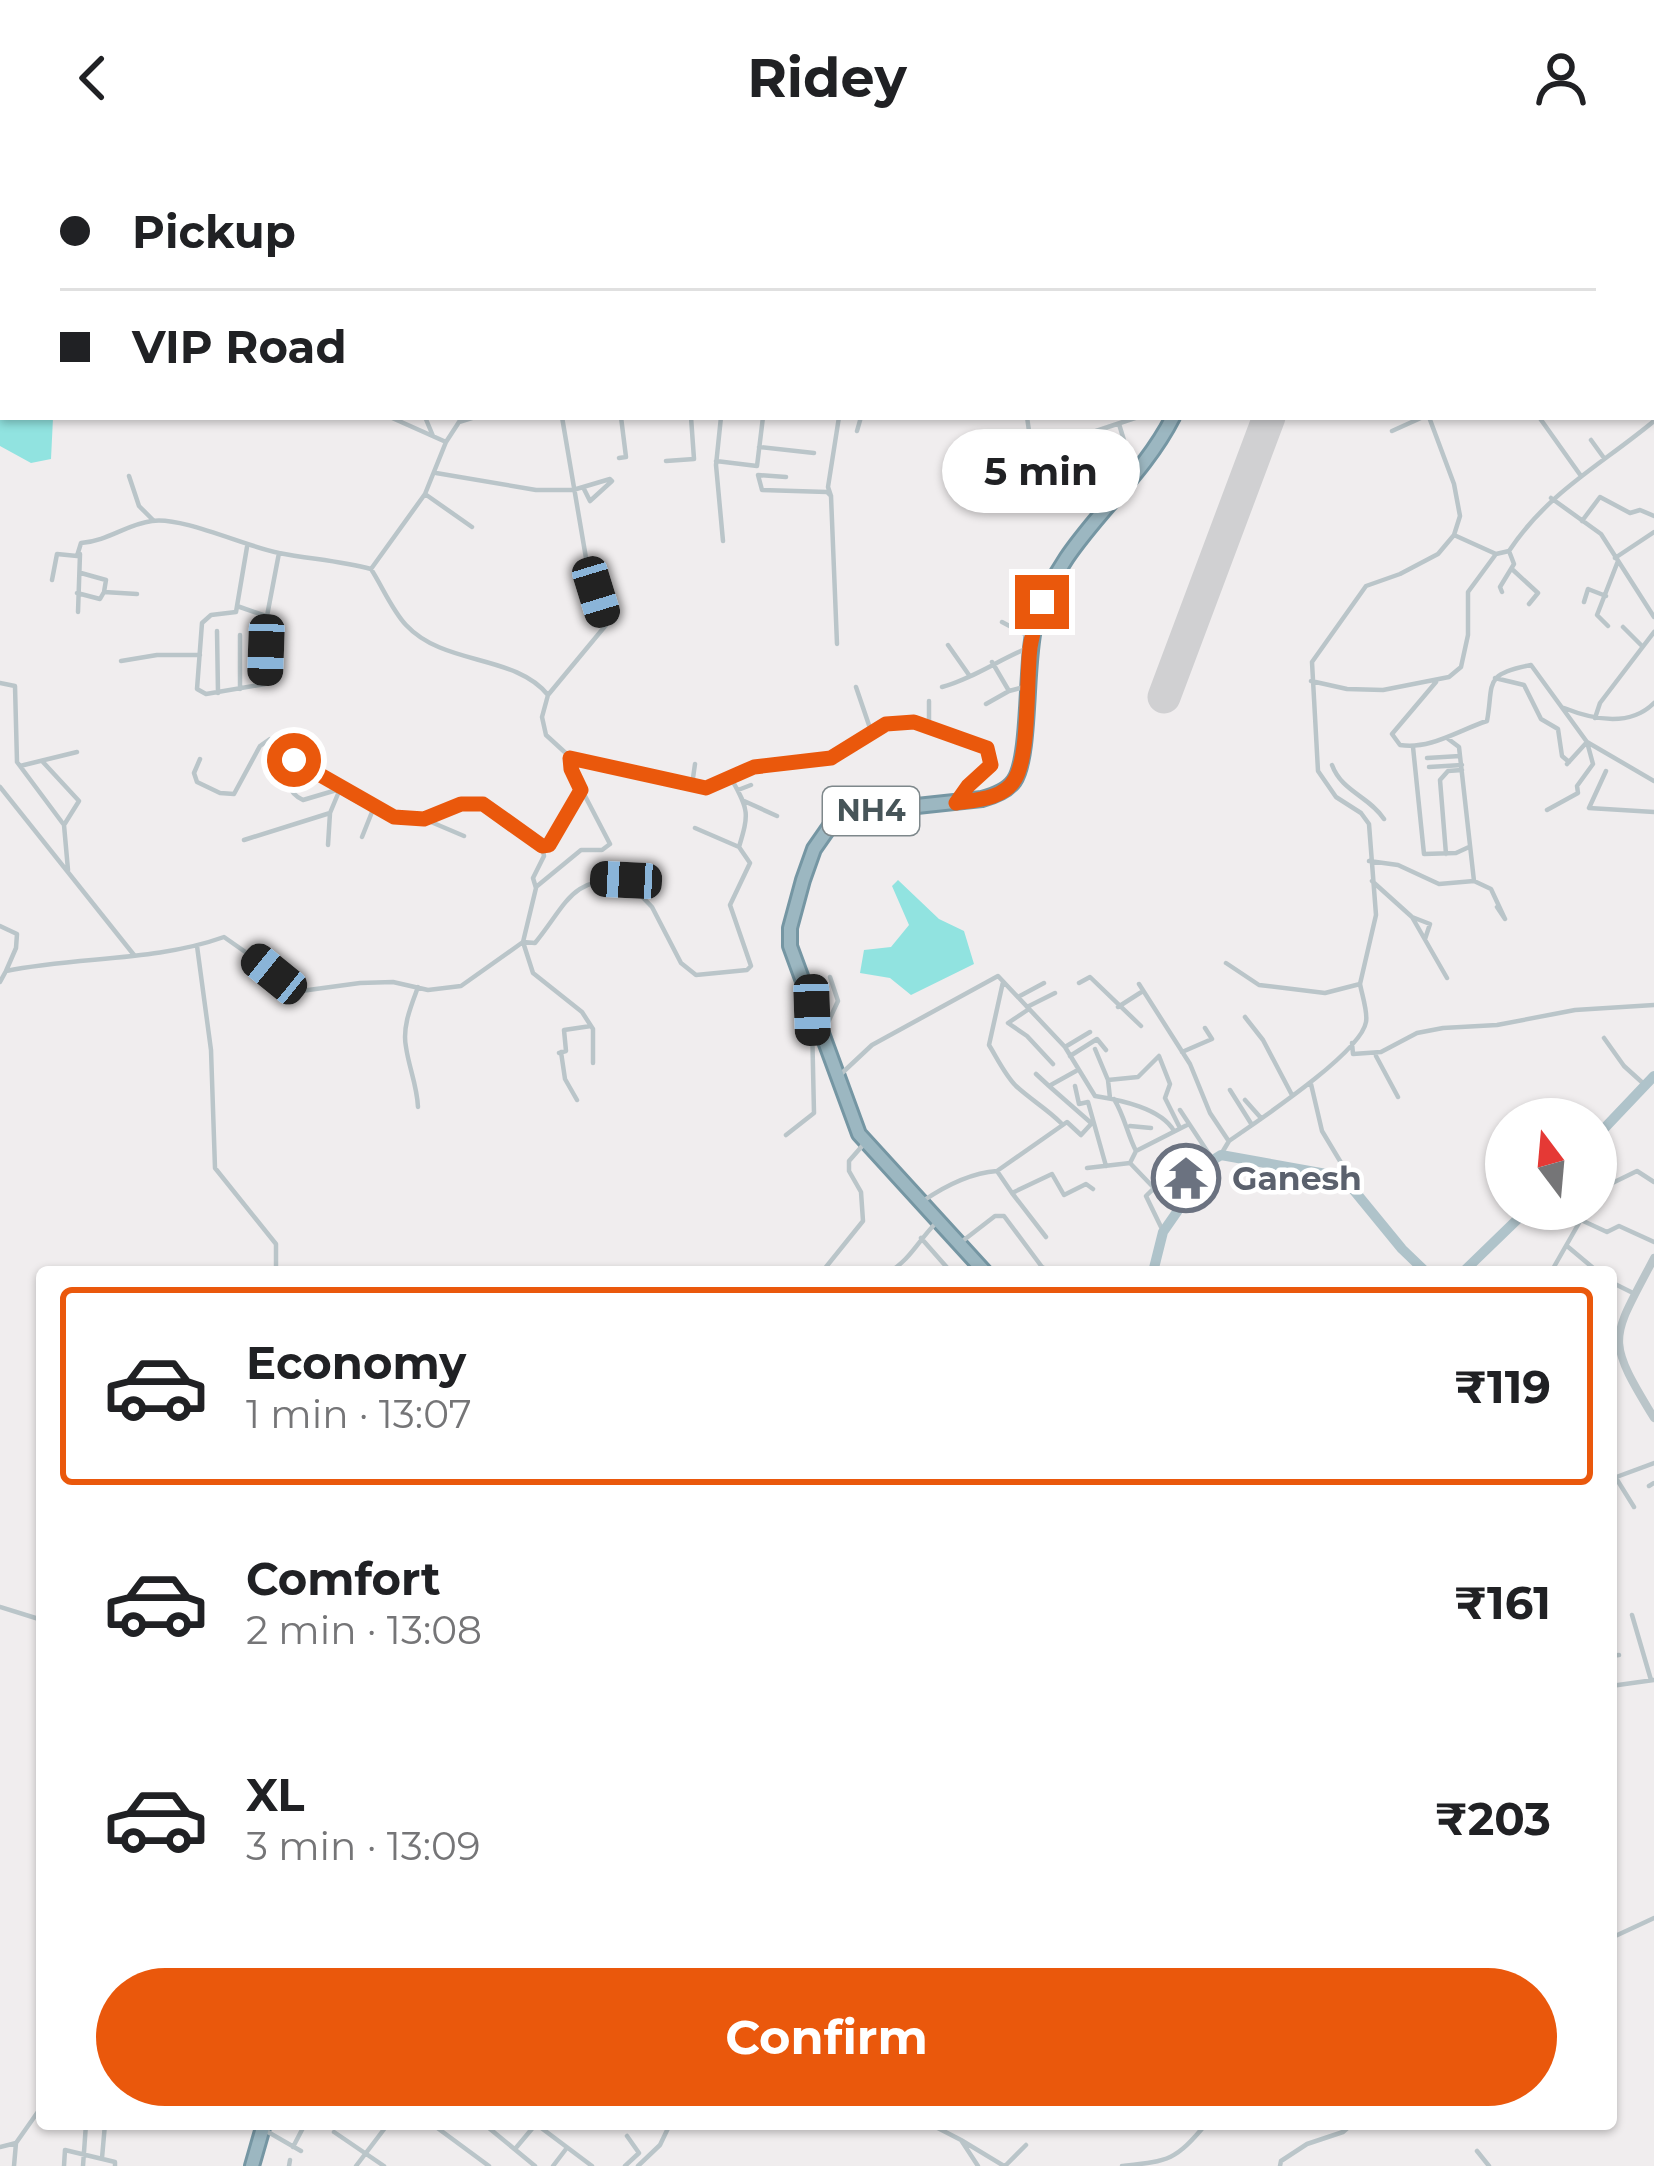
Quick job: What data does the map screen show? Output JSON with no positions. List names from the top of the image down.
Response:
{
  "streets": {
    "highway": ["NH4"]
  },
  "places": {
    "temple": ["Ganesh"]
  },
  "north": "top",
  "page": {
    "header": "Ridey",
    "banner": ["Pickup", "VIP Road"],
    "bubble": "5 min",
    "list": [
      {
        "name": "Economy",
        "note": "1 min · 13:07",
        "value": "₹119"
      },
      {
        "name": "Comfort",
        "note": "2 min · 13:08",
        "value": "₹161"
      },
      {
        "name": "XL",
        "note": "3 min · 13:09",
        "value": "₹203"
      }
    ],
    "buttons": "Confirm"
  }
}
